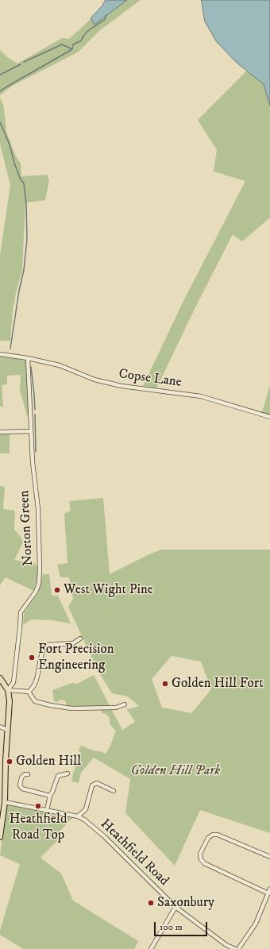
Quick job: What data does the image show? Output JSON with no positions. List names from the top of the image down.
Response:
{
  "streets": {
    "street": ["Copse Lane", "Norton Green", "Heathfield Road"]
  },
  "crossings": [
    ["Copse Lane", "Norton Green"]
  ],
  "parks": ["Golden Hill Park"],
  "places": [
    "West Wight Pine",
    "Fort Precision Engineering",
    "Golden Hill Fort",
    "Golden Hill",
    "Heathfield Road Top",
    "Saxonbury"
  ],
  "scale_bar": "100 m"
}
